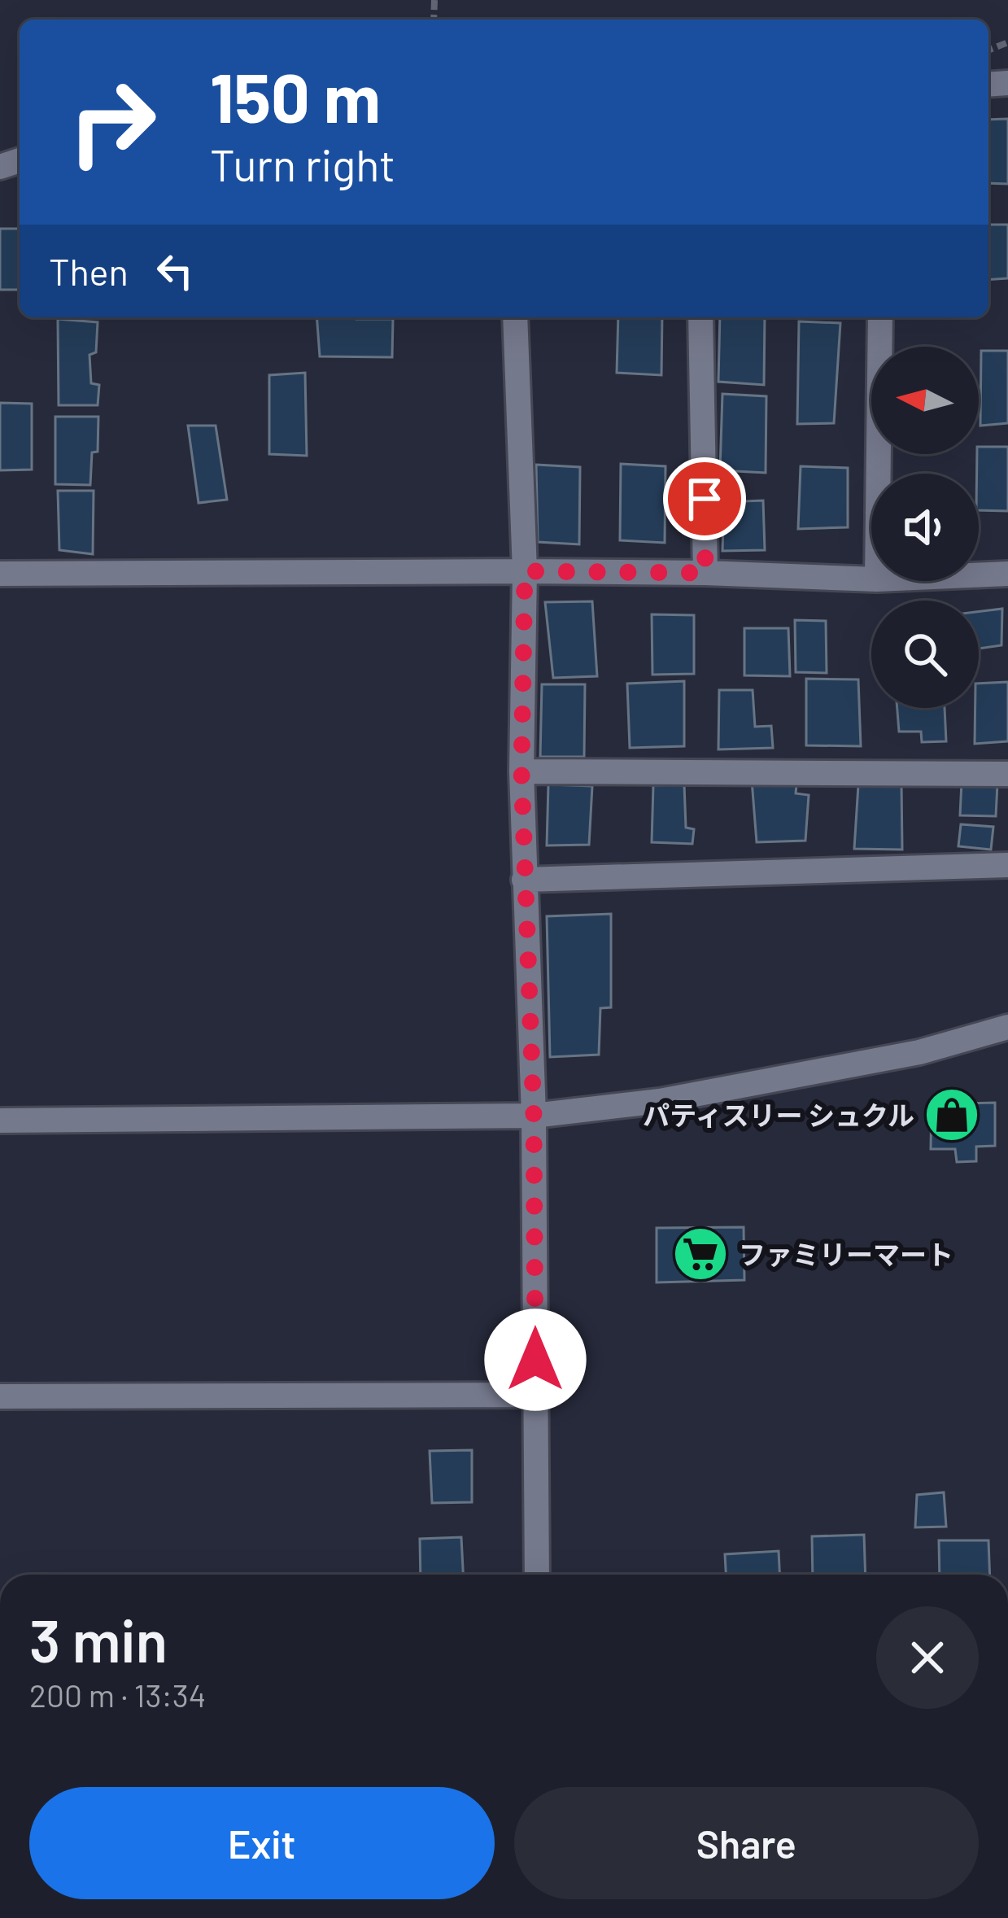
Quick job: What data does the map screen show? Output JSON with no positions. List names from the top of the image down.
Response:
{
  "places": {
    "shop": ["パティスリー シュクル"],
    "supermarket": ["ファミリーマート"]
  },
  "north": "left",
  "page": {
    "turn": ["150 m", "Turn right"],
    "then": "Then",
    "heading": ["3 min", "200 m · 13:34"],
    "buttons": ["Exit", "Share"]
  }
}
